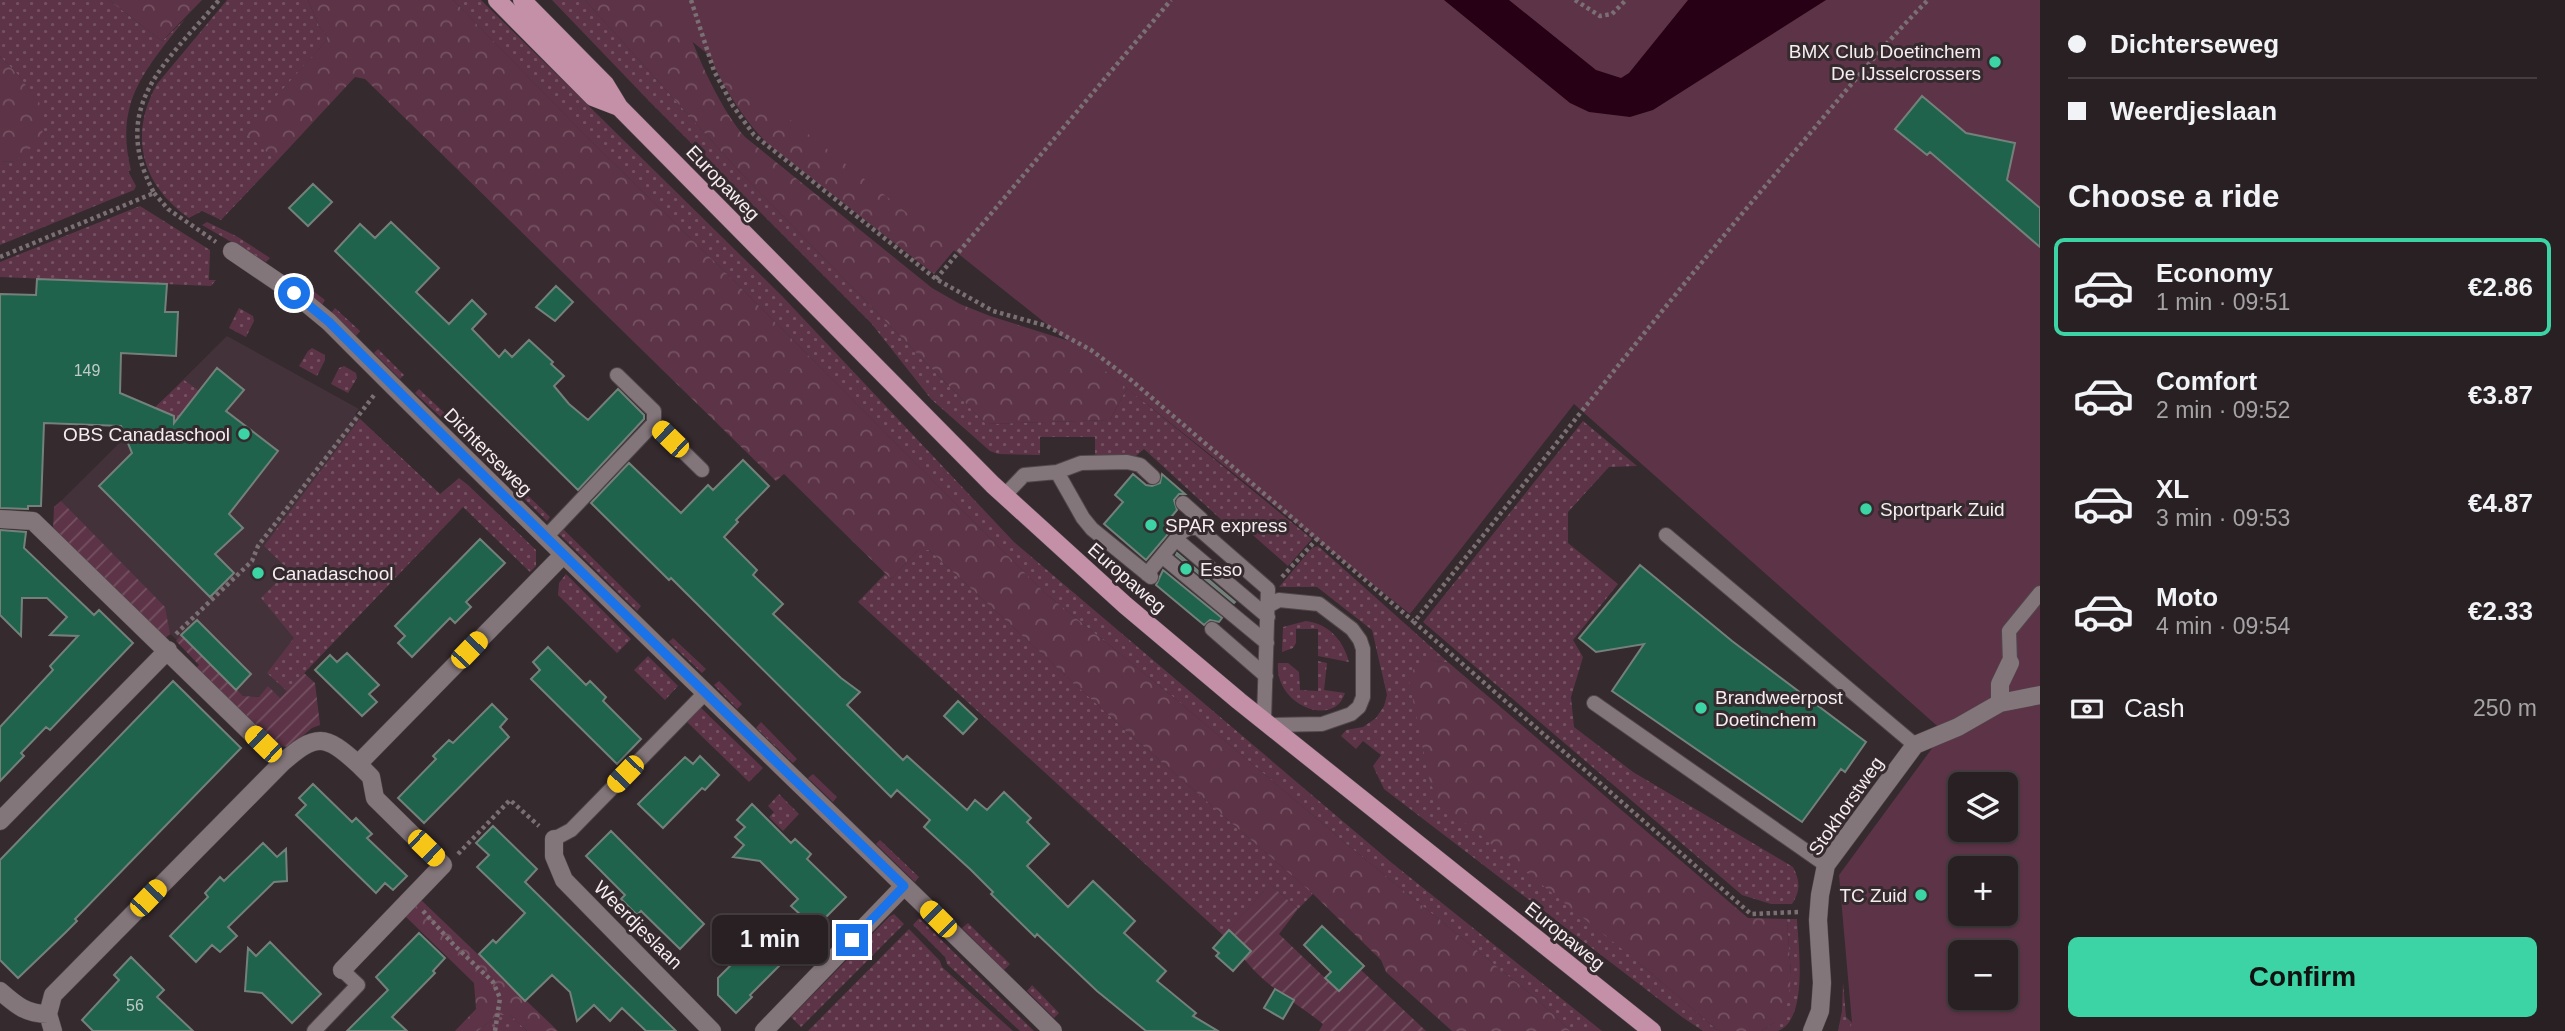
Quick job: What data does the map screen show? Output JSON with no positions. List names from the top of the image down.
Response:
{
  "streets": {
    "main road": ["Europaweg"],
    "street": ["Dichterseweg", "Stokhorstweg", "Weerdjeslaan"]
  },
  "places": [
    "BMX Club Doetinchem De IJsselcrossers",
    "OBS Canadaschool",
    "Sportpark Zuid",
    "SPAR express",
    "Esso",
    "Canadaschool",
    "Brandweerpost Doetinchem",
    "TC Zuid"
  ],
  "house_numbers": ["149", "56"],
  "page": {
    "banner": ["Dichterseweg", "Weerdjeslaan"],
    "heading": "Choose a ride",
    "list": [
      {
        "name": "Economy",
        "note": "1 min · 09:51",
        "value": "€2.86"
      },
      {
        "name": "Comfort",
        "note": "2 min · 09:52",
        "value": "€3.87"
      },
      {
        "name": "XL",
        "note": "3 min · 09:53",
        "value": "€4.87"
      },
      {
        "name": "Moto",
        "note": "4 min · 09:54",
        "value": "€2.33"
      }
    ],
    "pay": ["Cash", "250 m"],
    "map_buttons": ["+", "−"],
    "bubble": "1 min",
    "buttons": "Confirm"
  }
}
